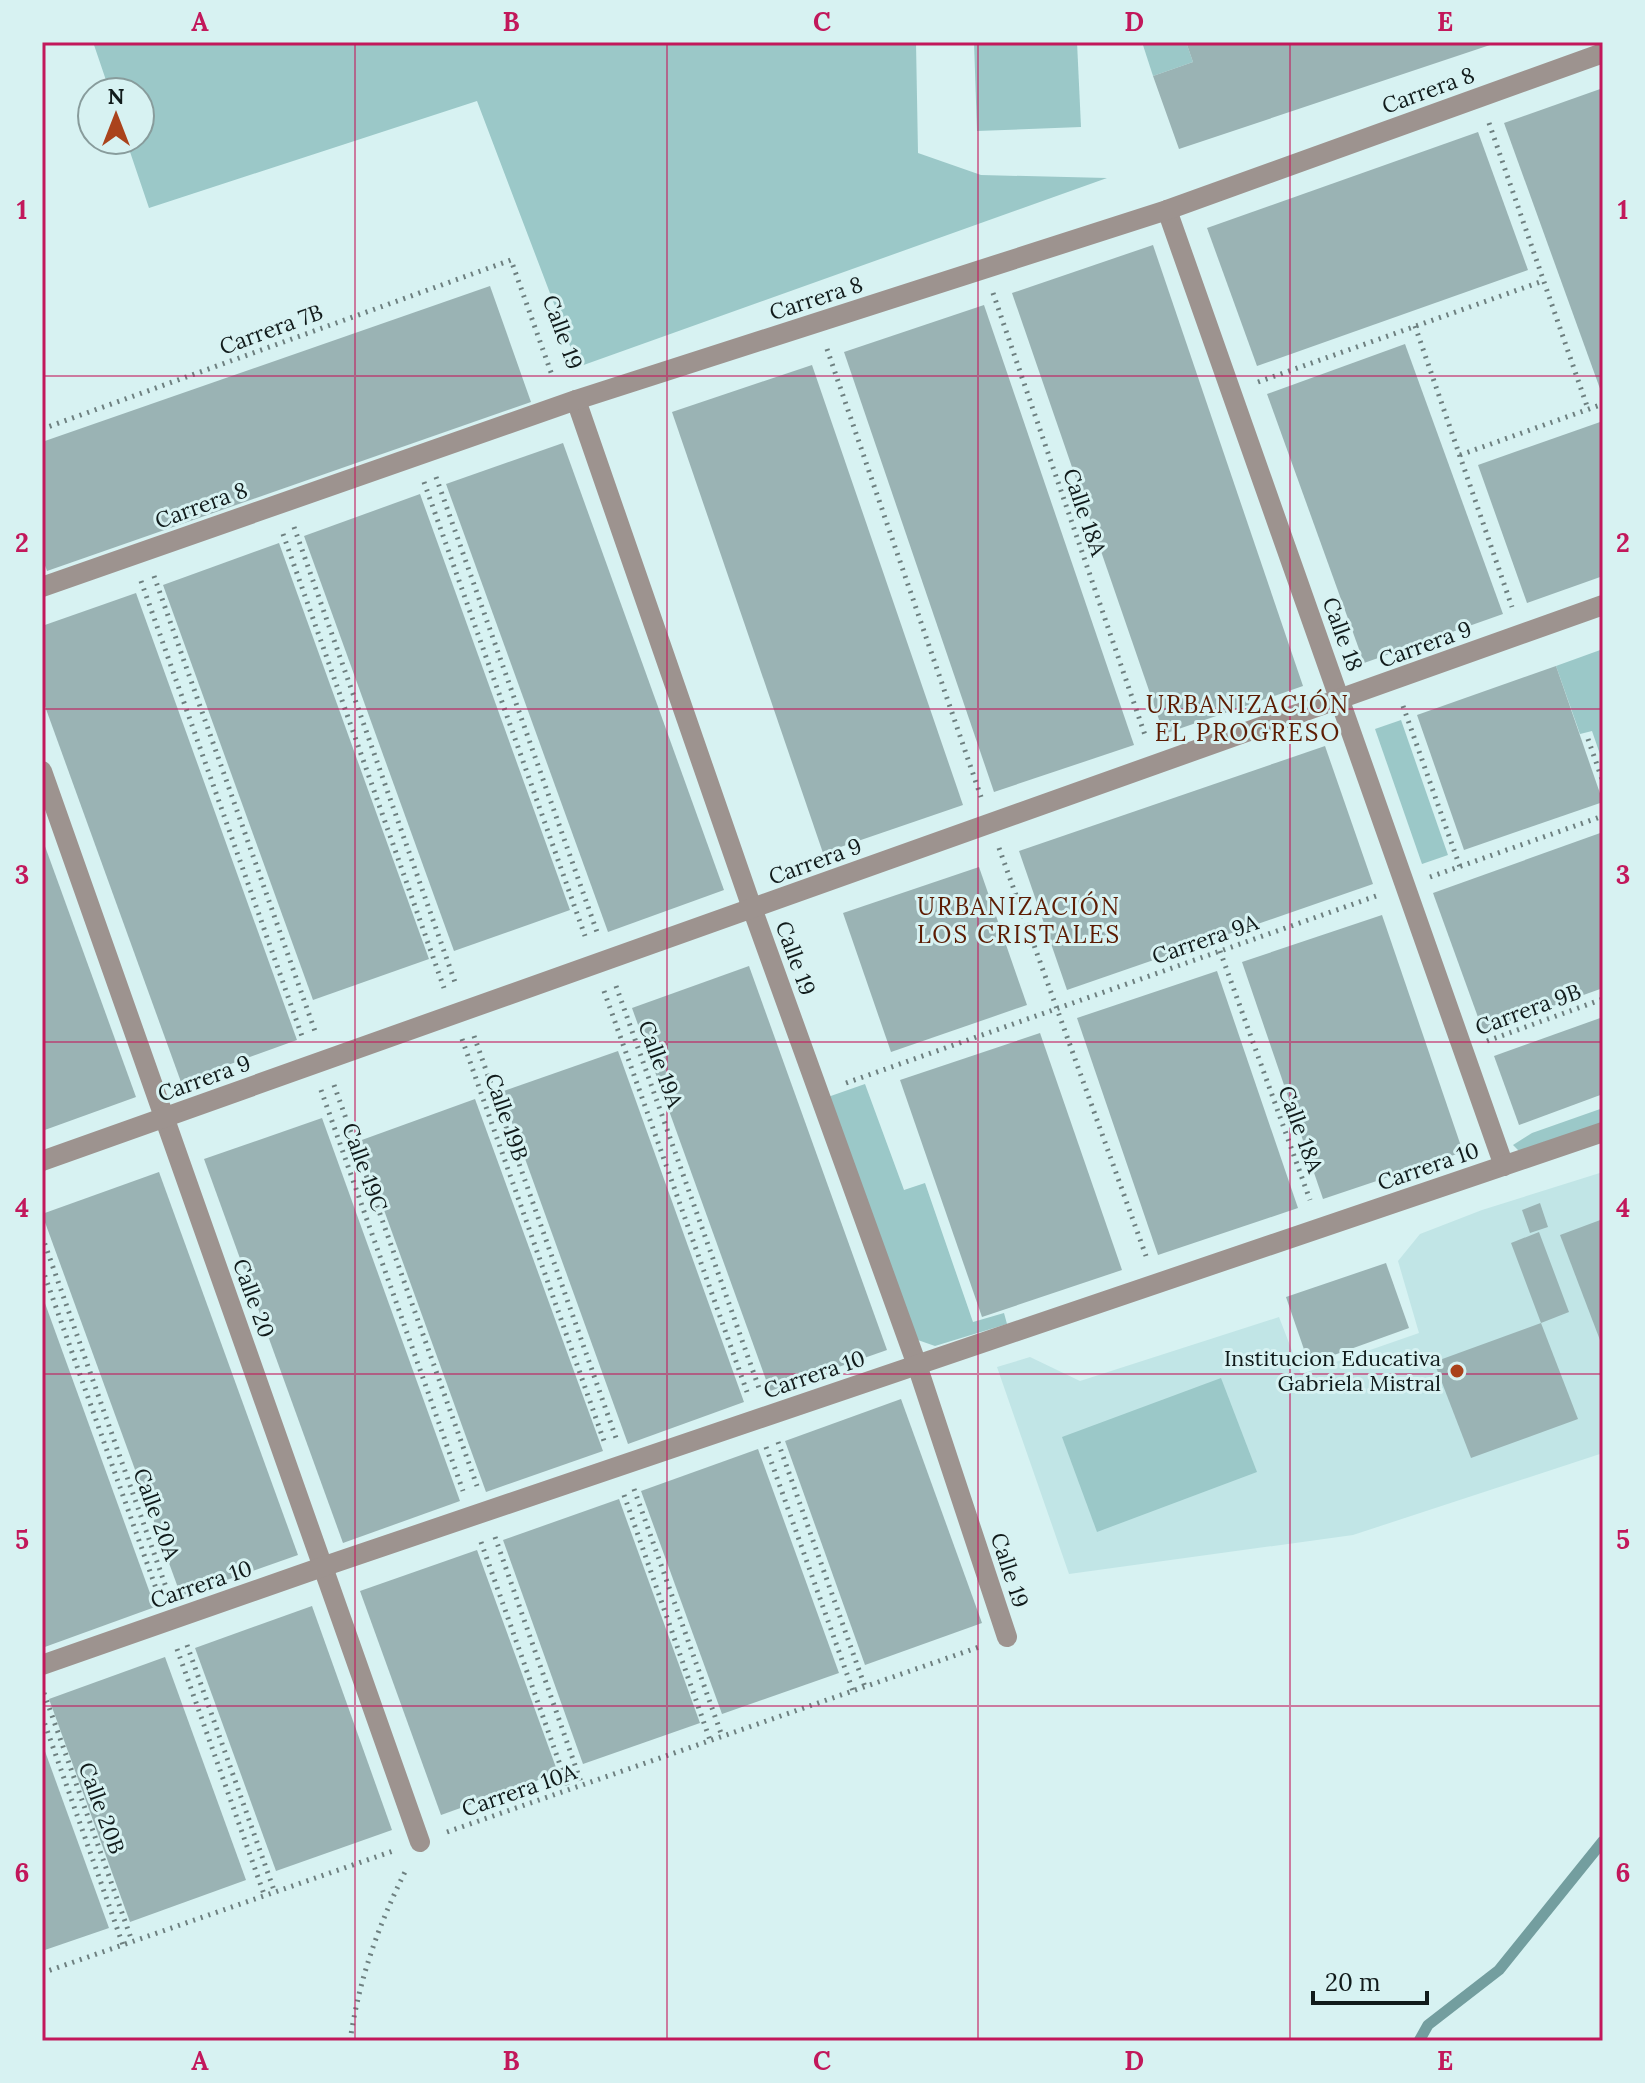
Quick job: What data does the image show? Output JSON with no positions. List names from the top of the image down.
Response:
{
  "streets": {
    "street": [
      "Carrera 8",
      "Calle 19",
      "Calle 18",
      "Carrera 9",
      "Carrera 10",
      "Calle 20"
    ],
    "path": [
      "Carrera 7B",
      "Calle 18A",
      "Carrera 9A",
      "Carrera 9B",
      "Calle 19A",
      "Calle 19B",
      "Calle 19C",
      "Calle 20A",
      "Carrera 10A",
      "Calle 20B"
    ]
  },
  "crossings": [
    ["Carrera 8", "Calle 19"],
    ["Carrera 8", "Calle 18A"],
    ["Carrera 8", "Calle 18"],
    ["Carrera 8", "Calle 19A"],
    ["Carrera 8", "Calle 19B"],
    ["Carrera 8", "Calle 19C"],
    ["Carrera 7B", "Calle 19"],
    ["Calle 19", "Carrera 9"],
    ["Calle 19", "Carrera 9A"],
    ["Calle 19", "Carrera 10"],
    ["Calle 19", "Carrera 10A"],
    ["Calle 18A", "Carrera 9"],
    ["Calle 18A", "Carrera 9A"],
    ["Calle 18A", "Carrera 10"],
    ["Calle 18", "Carrera 9"],
    ["Calle 18", "Carrera 9A"],
    ["Calle 18", "Carrera 9B"],
    ["Calle 18", "Carrera 10"],
    ["Carrera 9", "Calle 19A"],
    ["Carrera 9", "Calle 19B"],
    ["Carrera 9", "Calle 19C"],
    ["Carrera 9", "Calle 20"],
    ["Calle 19A", "Carrera 10"],
    ["Calle 19A", "Carrera 10A"],
    ["Calle 19B", "Carrera 10"],
    ["Calle 19B", "Carrera 10A"],
    ["Carrera 10", "Calle 19C"],
    ["Carrera 10", "Calle 20"],
    ["Carrera 10", "Calle 20A"],
    ["Calle 19C", "Carrera 10A"],
    ["Calle 20", "Carrera 10A"],
    ["Calle 20A", "Carrera 10A"],
    ["Carrera 10A", "Calle 20B"]
  ],
  "districts": ["URBANIZACIÓN EL PROGRESO", "URBANIZACIÓN LOS CRISTALES"],
  "places": ["Institucion Educativa Gabriela Mistral"],
  "scale_bar": "20 m",
  "north": "top",
  "grid": {
    "columns": [
      "A",
      "B",
      "C",
      "D",
      "E"
    ],
    "rows": [
      "1",
      "2",
      "3",
      "4",
      "5",
      "6"
    ]
  }
}
